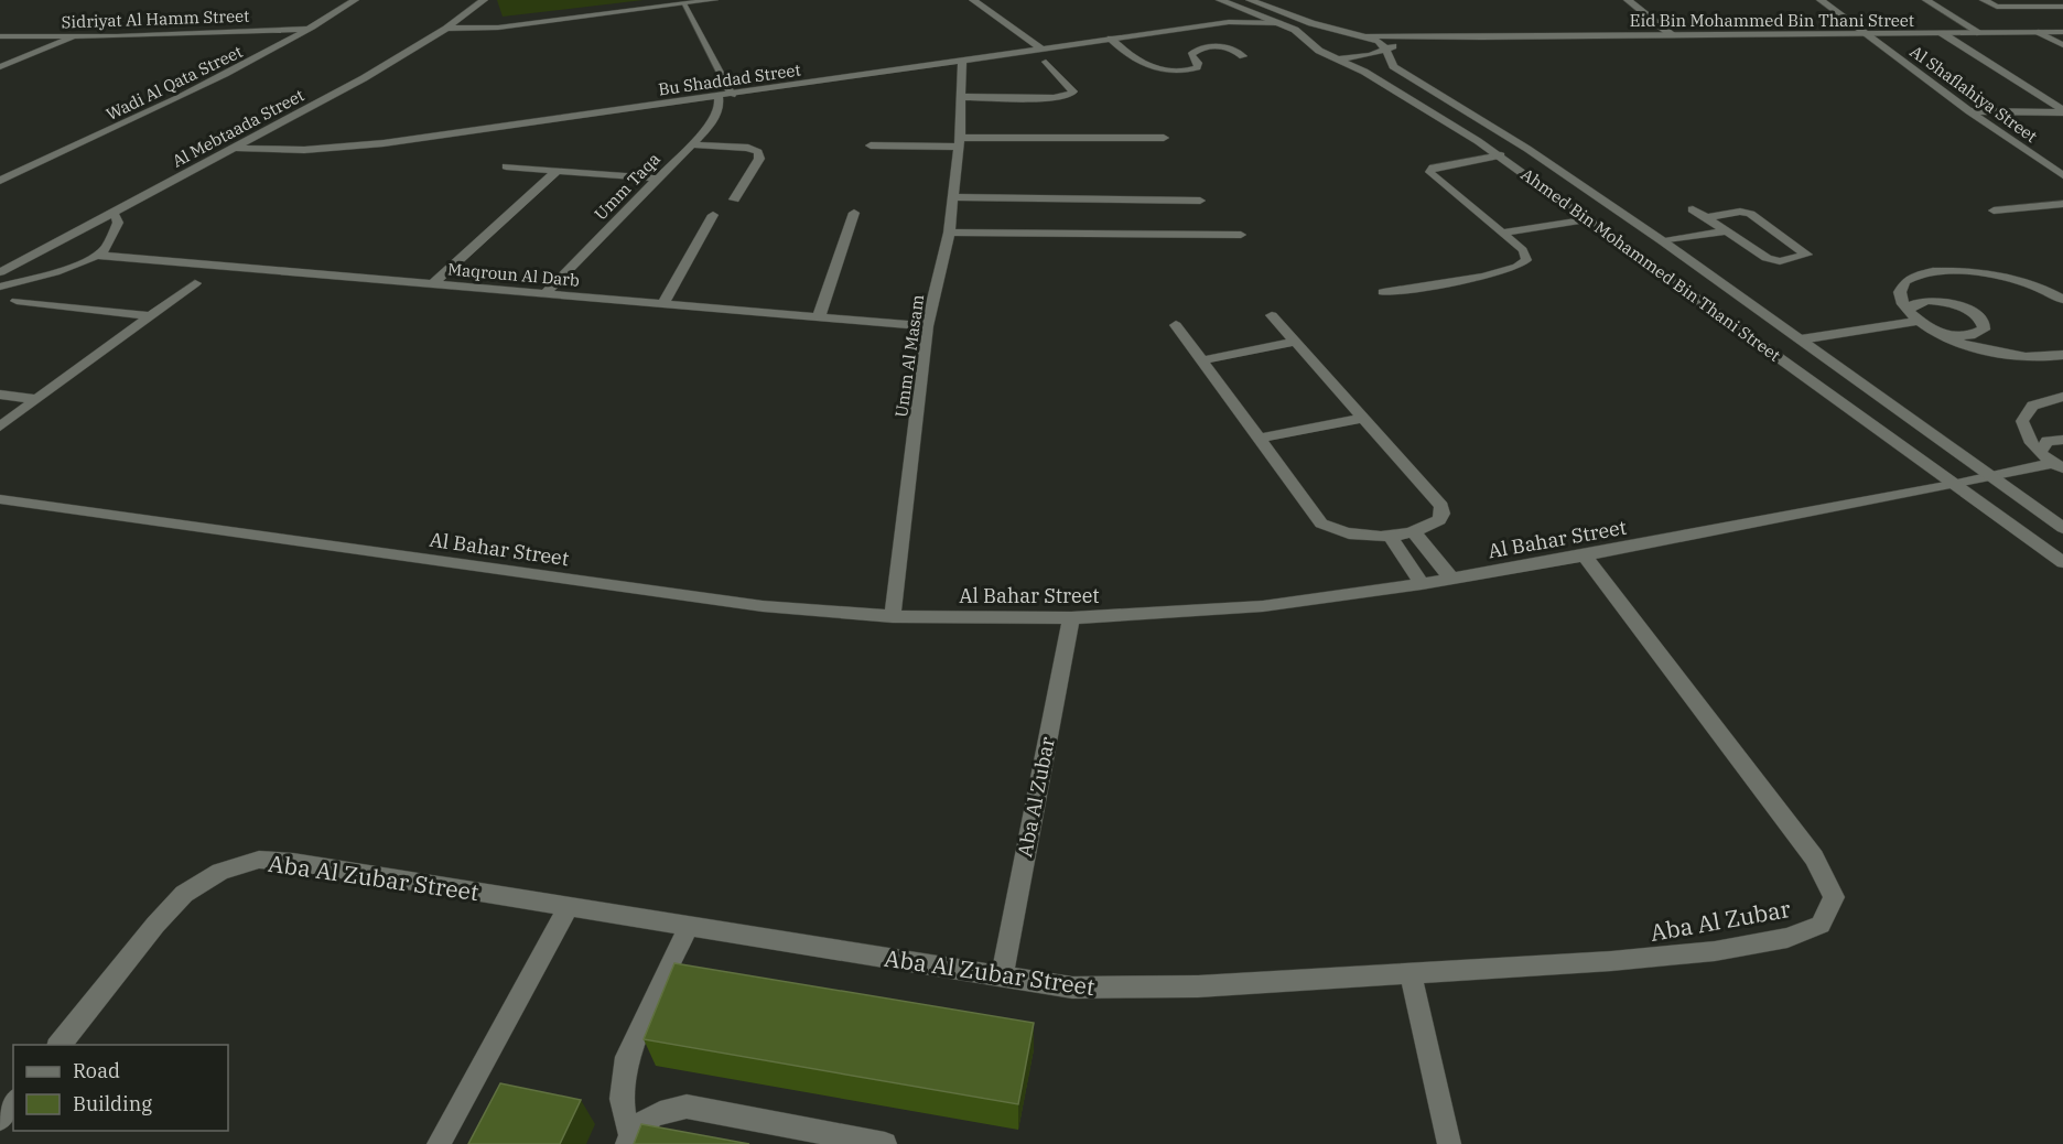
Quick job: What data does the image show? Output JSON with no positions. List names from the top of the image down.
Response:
{
  "streets": {
    "street": [
      "Sidriyat Al Hamm Street",
      "Eid Bin Mohammed Bin Thani Street",
      "Bu Shaddad Street",
      "Wadi Al Qata Street",
      "Al Shaflahiya Street",
      "Al Mebtaada Street",
      "Umm Taqa",
      "Ahmed Bin Mohammed Bin Thani Street",
      "Maqroun Al Darb",
      "Umm Al Masam",
      "Al Bahar Street",
      "Aba Al Zubar",
      "Aba Al Zubar Street"
    ]
  },
  "crossings": [
    ["Sidriyat Al Hamm Street", "Wadi Al Qata Street"],
    ["Eid Bin Mohammed Bin Thani Street", "Al Shaflahiya Street"],
    ["Eid Bin Mohammed Bin Thani Street", "Ahmed Bin Mohammed Bin Thani Street"],
    ["Bu Shaddad Street", "Al Mebtaada Street"],
    ["Bu Shaddad Street", "Umm Taqa"],
    ["Bu Shaddad Street", "Ahmed Bin Mohammed Bin Thani Street"],
    ["Bu Shaddad Street", "Umm Al Masam"],
    ["Umm Taqa", "Maqroun Al Darb"],
    ["Ahmed Bin Mohammed Bin Thani Street", "Al Bahar Street"],
    ["Maqroun Al Darb", "Umm Al Masam"],
    ["Umm Al Masam", "Al Bahar Street"],
    ["Al Bahar Street", "Aba Al Zubar"],
    ["Aba Al Zubar", "Aba Al Zubar Street"]
  ],
  "legend": ["Road", "Building"]
}
